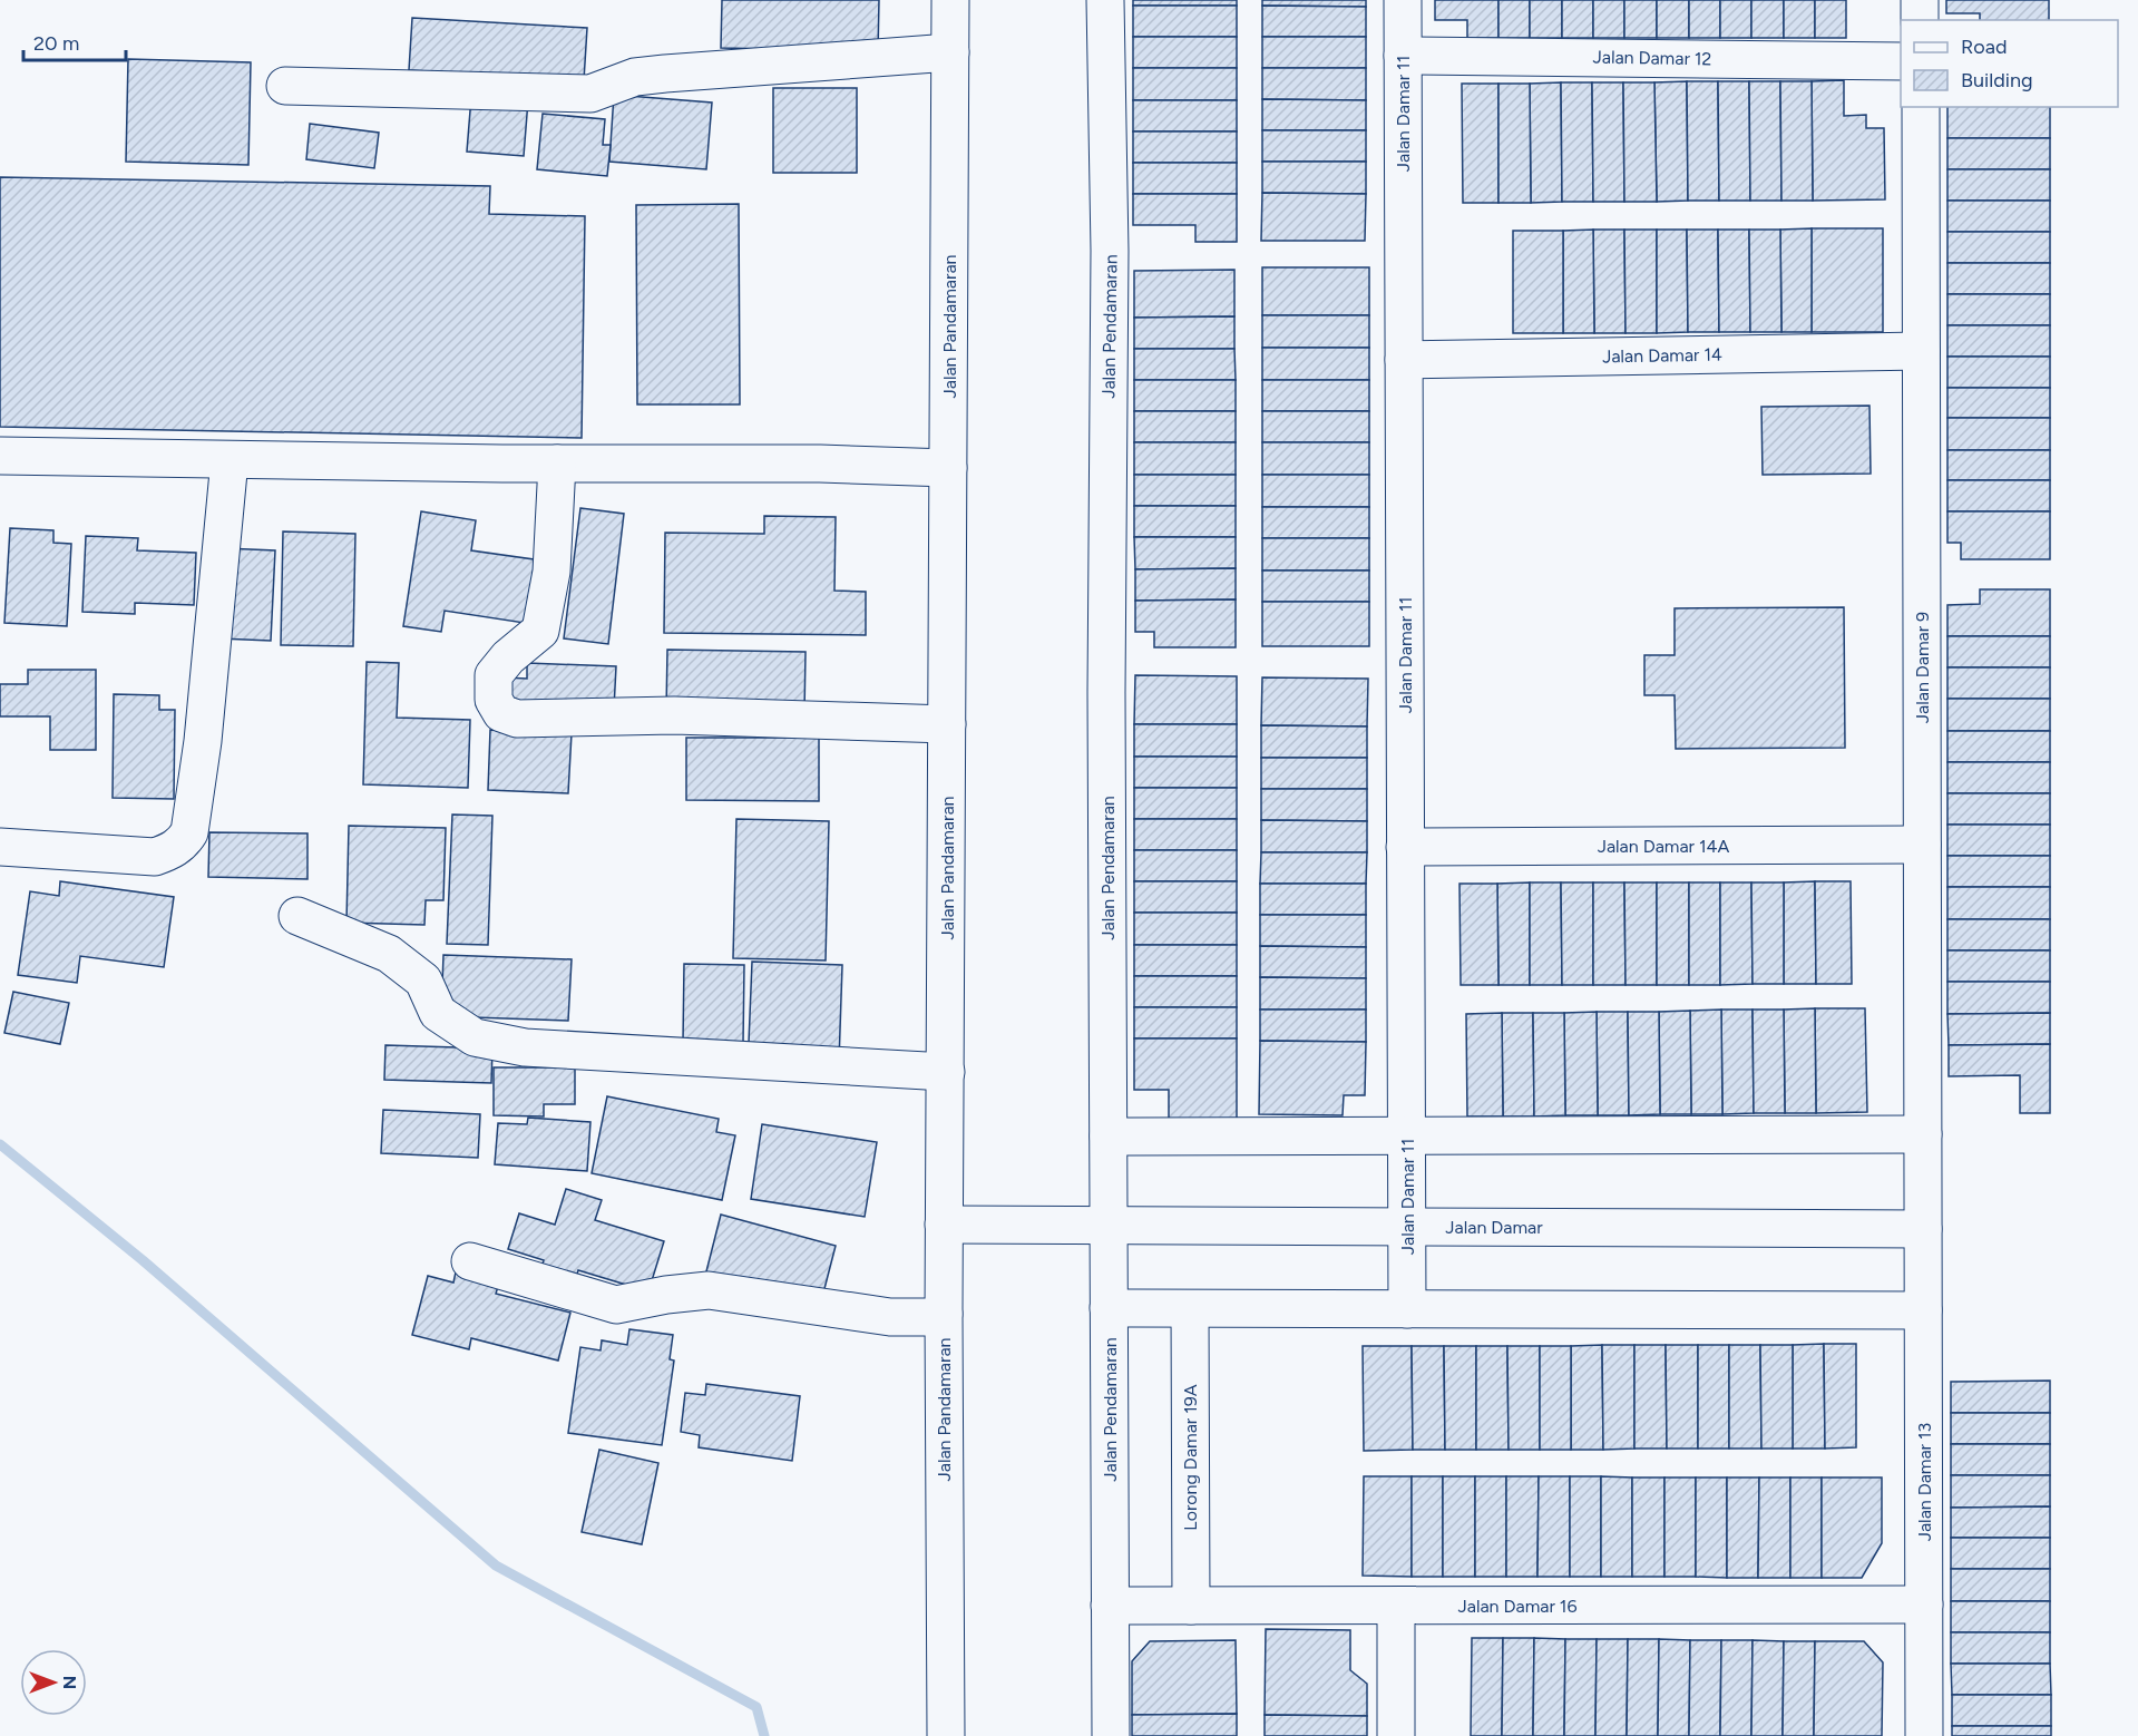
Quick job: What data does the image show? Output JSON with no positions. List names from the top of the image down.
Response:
{
  "streets": {
    "street": [
      "Jalan Damar 12",
      "Jalan Damar 11",
      "Jalan Pandamaran",
      "Jalan Pendamaran",
      "Jalan Damar 14",
      "Jalan Damar 9",
      "Jalan Damar 14A",
      "Jalan Damar",
      "Lorong Damar 19A",
      "Jalan Damar 13",
      "Jalan Damar 16"
    ]
  },
  "crossings": [
    ["Jalan Damar 12", "Jalan Damar 11"],
    ["Jalan Damar 11", "Jalan Damar 14"],
    ["Jalan Damar 11", "Jalan Damar 14A"],
    ["Jalan Damar 11", "Jalan Damar"],
    ["Jalan Pandamaran", "Jalan Damar"],
    ["Jalan Pendamaran", "Jalan Damar"],
    ["Jalan Pendamaran", "Jalan Damar 16"],
    ["Jalan Damar 14", "Jalan Damar 9"],
    ["Jalan Damar 9", "Jalan Damar 14A"],
    ["Jalan Damar 9", "Jalan Damar"],
    ["Jalan Damar 9", "Jalan Damar 13"],
    ["Jalan Damar", "Jalan Damar 13"],
    ["Lorong Damar 19A", "Jalan Damar 16"],
    ["Jalan Damar 13", "Jalan Damar 16"]
  ],
  "legend": ["Road", "Building"],
  "scale_bar": "20 m",
  "north": "right"
}
